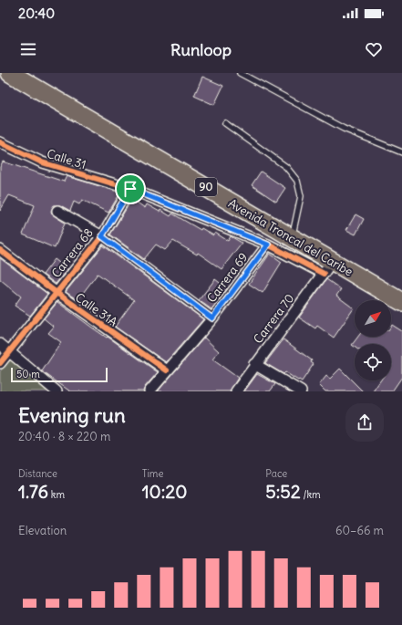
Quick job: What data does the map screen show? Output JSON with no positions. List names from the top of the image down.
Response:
{
  "streets": {
    "highway": ["90", "Avenida Troncal del Caribe"],
    "street": [
      "Calle 31",
      "Carrera 68",
      "Carrera 69",
      "Calle 31A",
      "Carrera 70"
    ]
  },
  "crossings": [
    ["Calle 31", "Avenida Troncal del Caribe"],
    ["Calle 31", "Carrera 68"],
    ["Calle 31", "Carrera 69"],
    ["Calle 31", "Carrera 70"],
    ["Avenida Troncal del Caribe", "Carrera 70"],
    ["Carrera 68", "Calle 31A"],
    ["Carrera 69", "Calle 31A"]
  ],
  "scale_bar": "50 m",
  "north": "top right",
  "page": {
    "status": "20:40",
    "header": "Runloop",
    "scale": "50 m",
    "heading": ["Evening run", "20:40 · 8 × 220 m"],
    "stats": [
      ["Distance", "1.76 km"],
      ["Time", "10:20"],
      ["Pace", "5:52 /km"]
    ],
    "chart": ["Elevation", "60–66 m"]
  }
}
